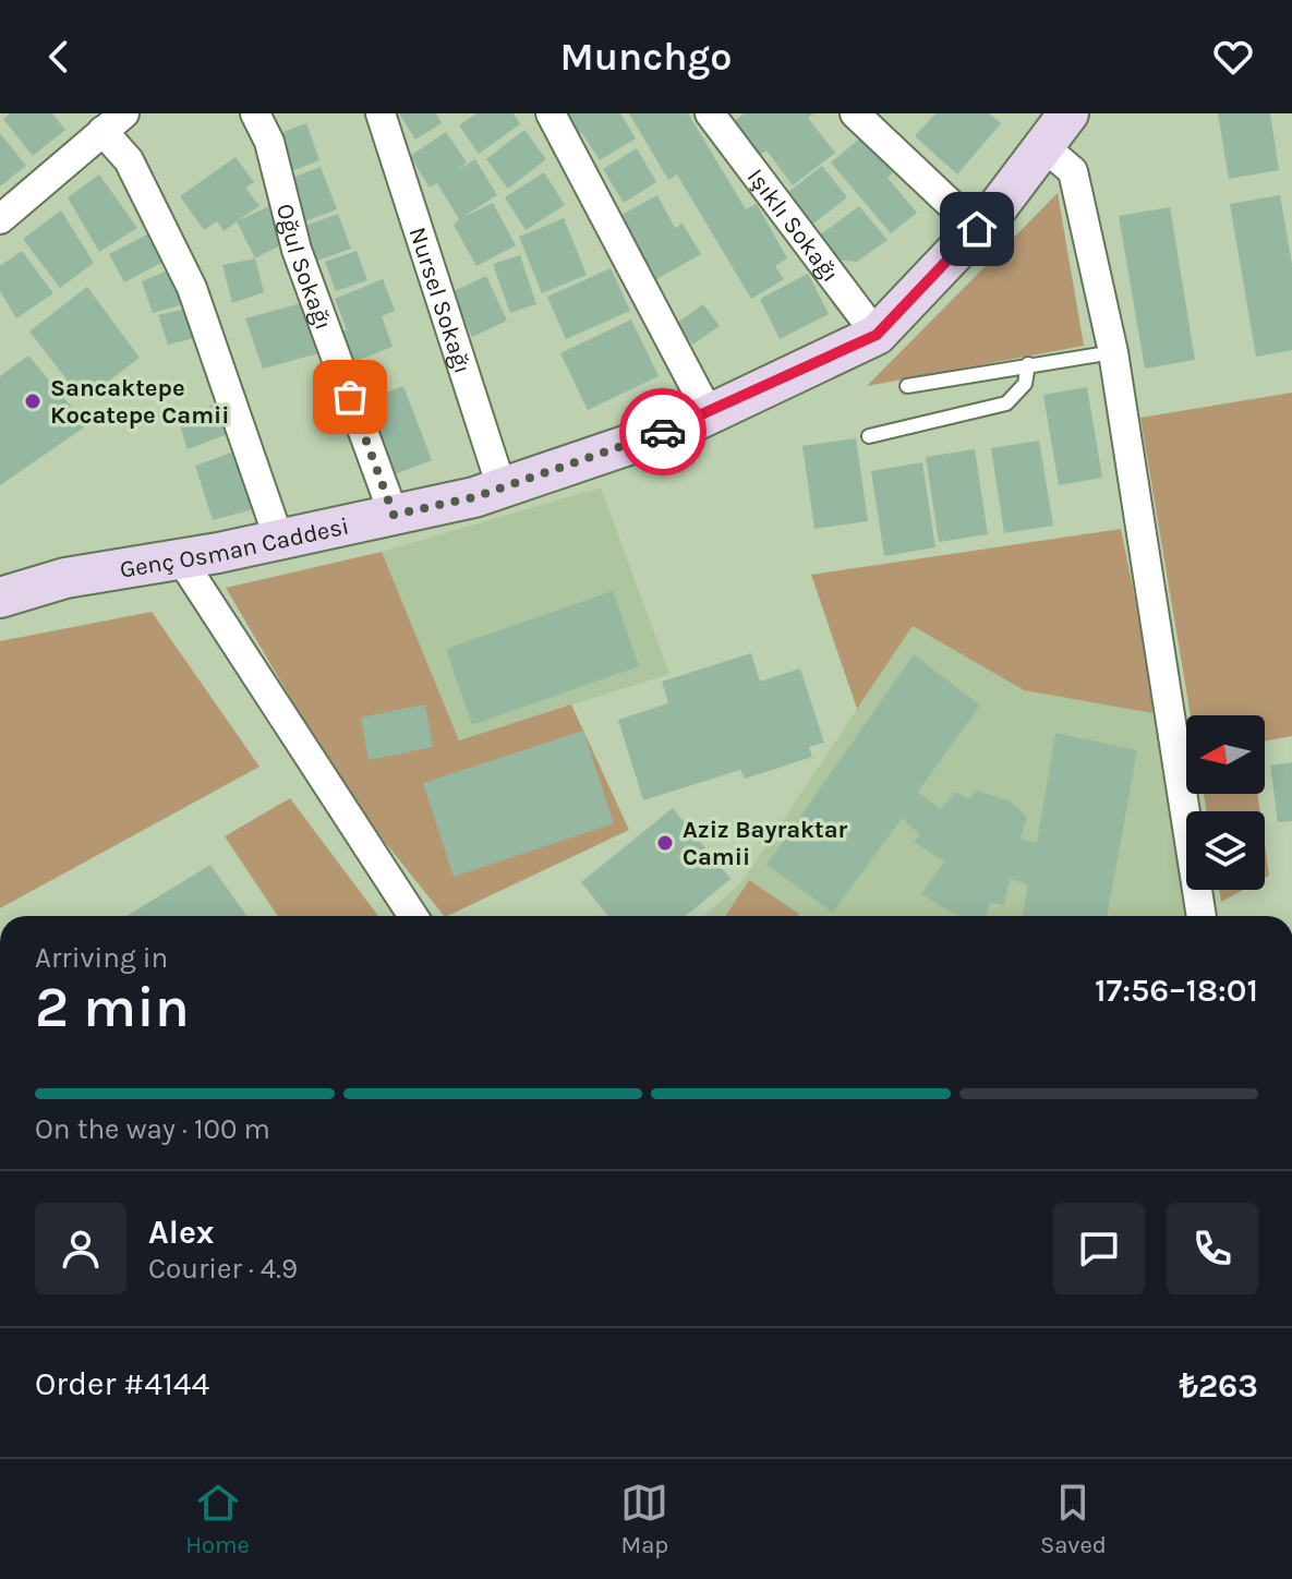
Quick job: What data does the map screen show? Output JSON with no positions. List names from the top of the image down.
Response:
{
  "streets": {
    "street": [
      "Işıklı Sokağı",
      "Oğul Sokağı",
      "Nursel Sokağı",
      "Genç Osman Caddesi"
    ]
  },
  "crossings": [
    ["Işıklı Sokağı", "Genç Osman Caddesi"],
    ["Oğul Sokağı", "Genç Osman Caddesi"],
    ["Nursel Sokağı", "Genç Osman Caddesi"]
  ],
  "places": ["Sancaktepe Kocatepe Camii", "Aziz Bayraktar Camii"],
  "north": "left",
  "page": {
    "header": "Munchgo",
    "heading": ["2 min", "Arriving in", "17:56–18:01"],
    "panel": [
      "Alex",
      "Courier · 4.9",
      "Order #4144",
      "₺263"
    ],
    "bar": "On the way · 100 m",
    "tabs": ["Home", "Map", "Saved"]
  }
}
